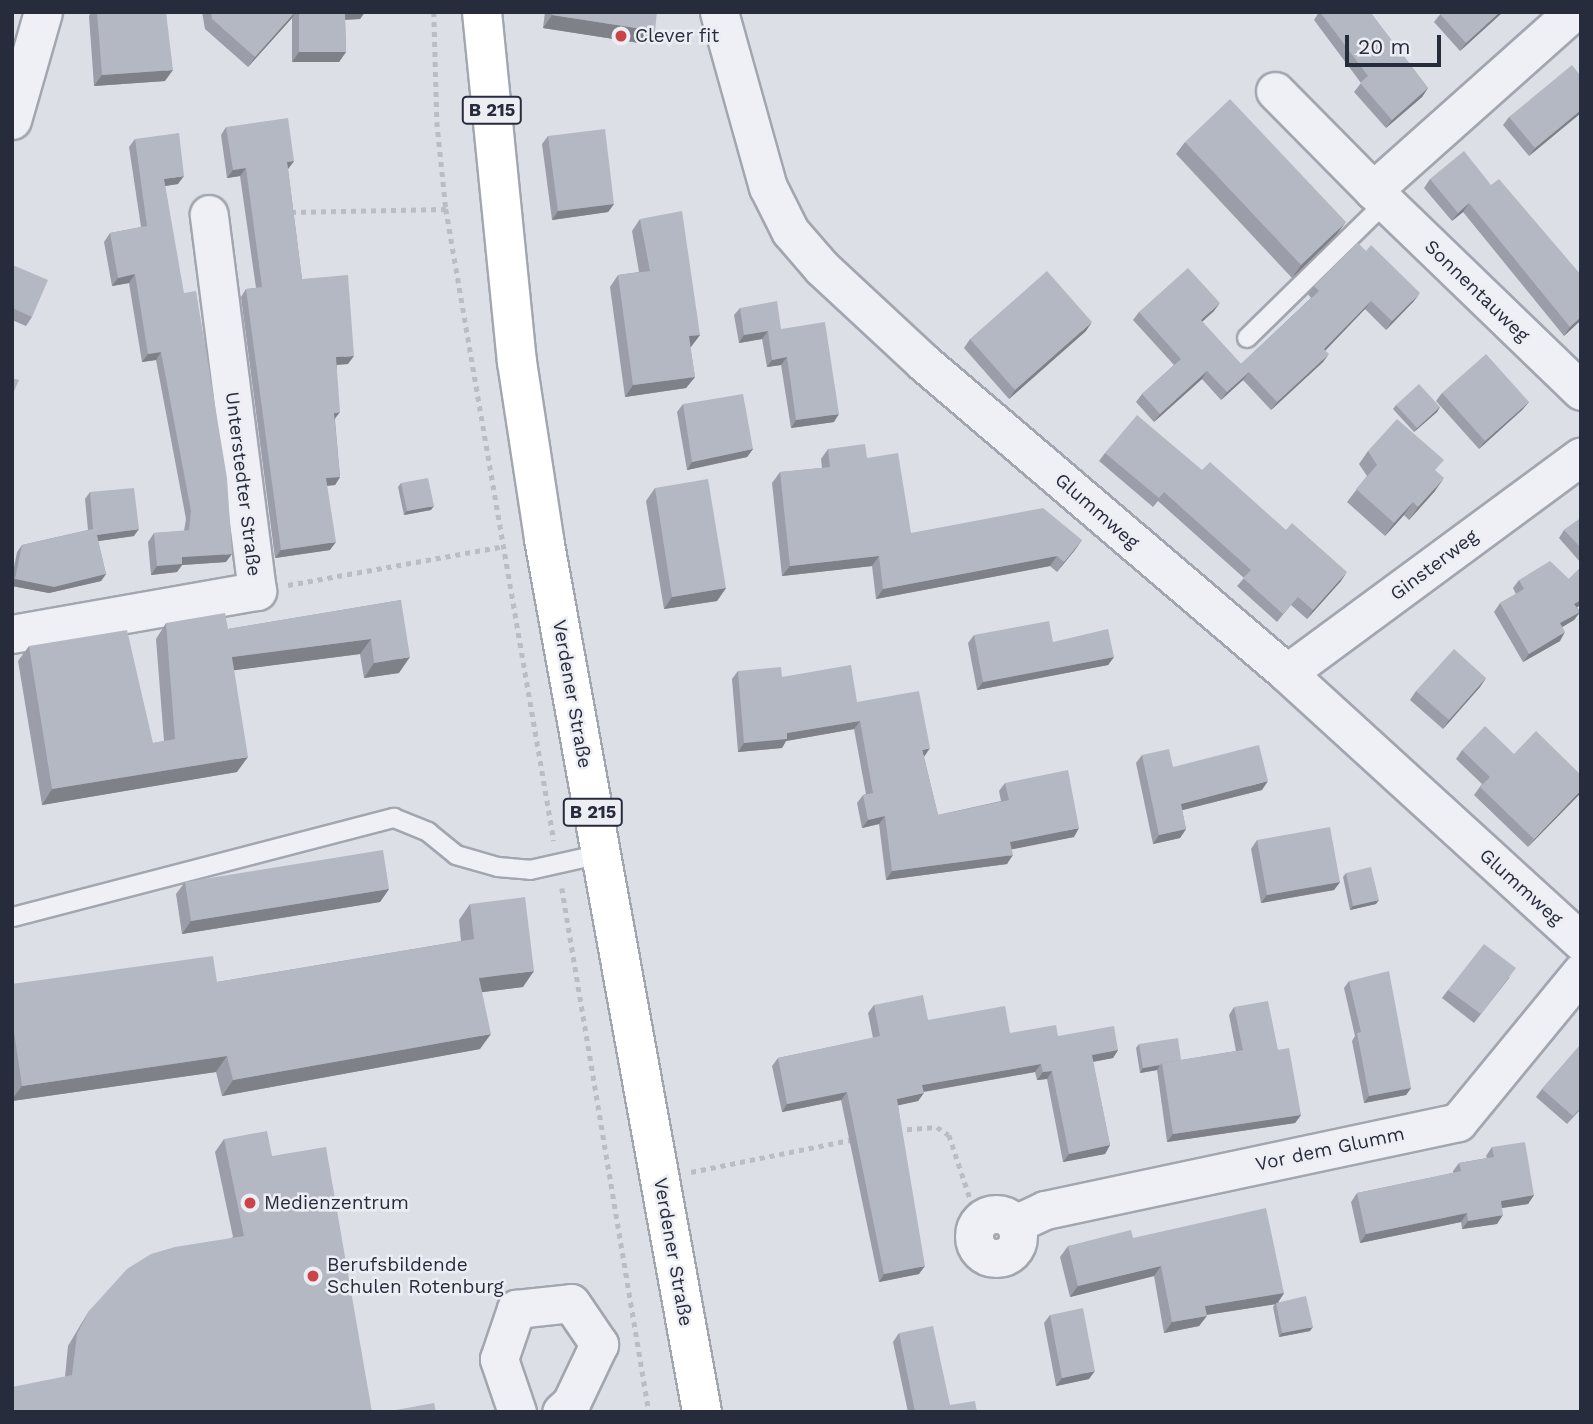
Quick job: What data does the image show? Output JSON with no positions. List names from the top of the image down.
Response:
{
  "streets": {
    "main road": ["B 215", "Verdener Straße"],
    "street": [
      "Sonnentauweg",
      "Unterstedter Straße",
      "Glummweg",
      "Ginsterweg",
      "Vor dem Glumm"
    ]
  },
  "crossings": [
    ["Glummweg", "Ginsterweg"]
  ],
  "places": ["Clever fit", "Medienzentrum", "Berufsbildende Schulen Rotenburg"],
  "scale_bar": "20 m"
}
